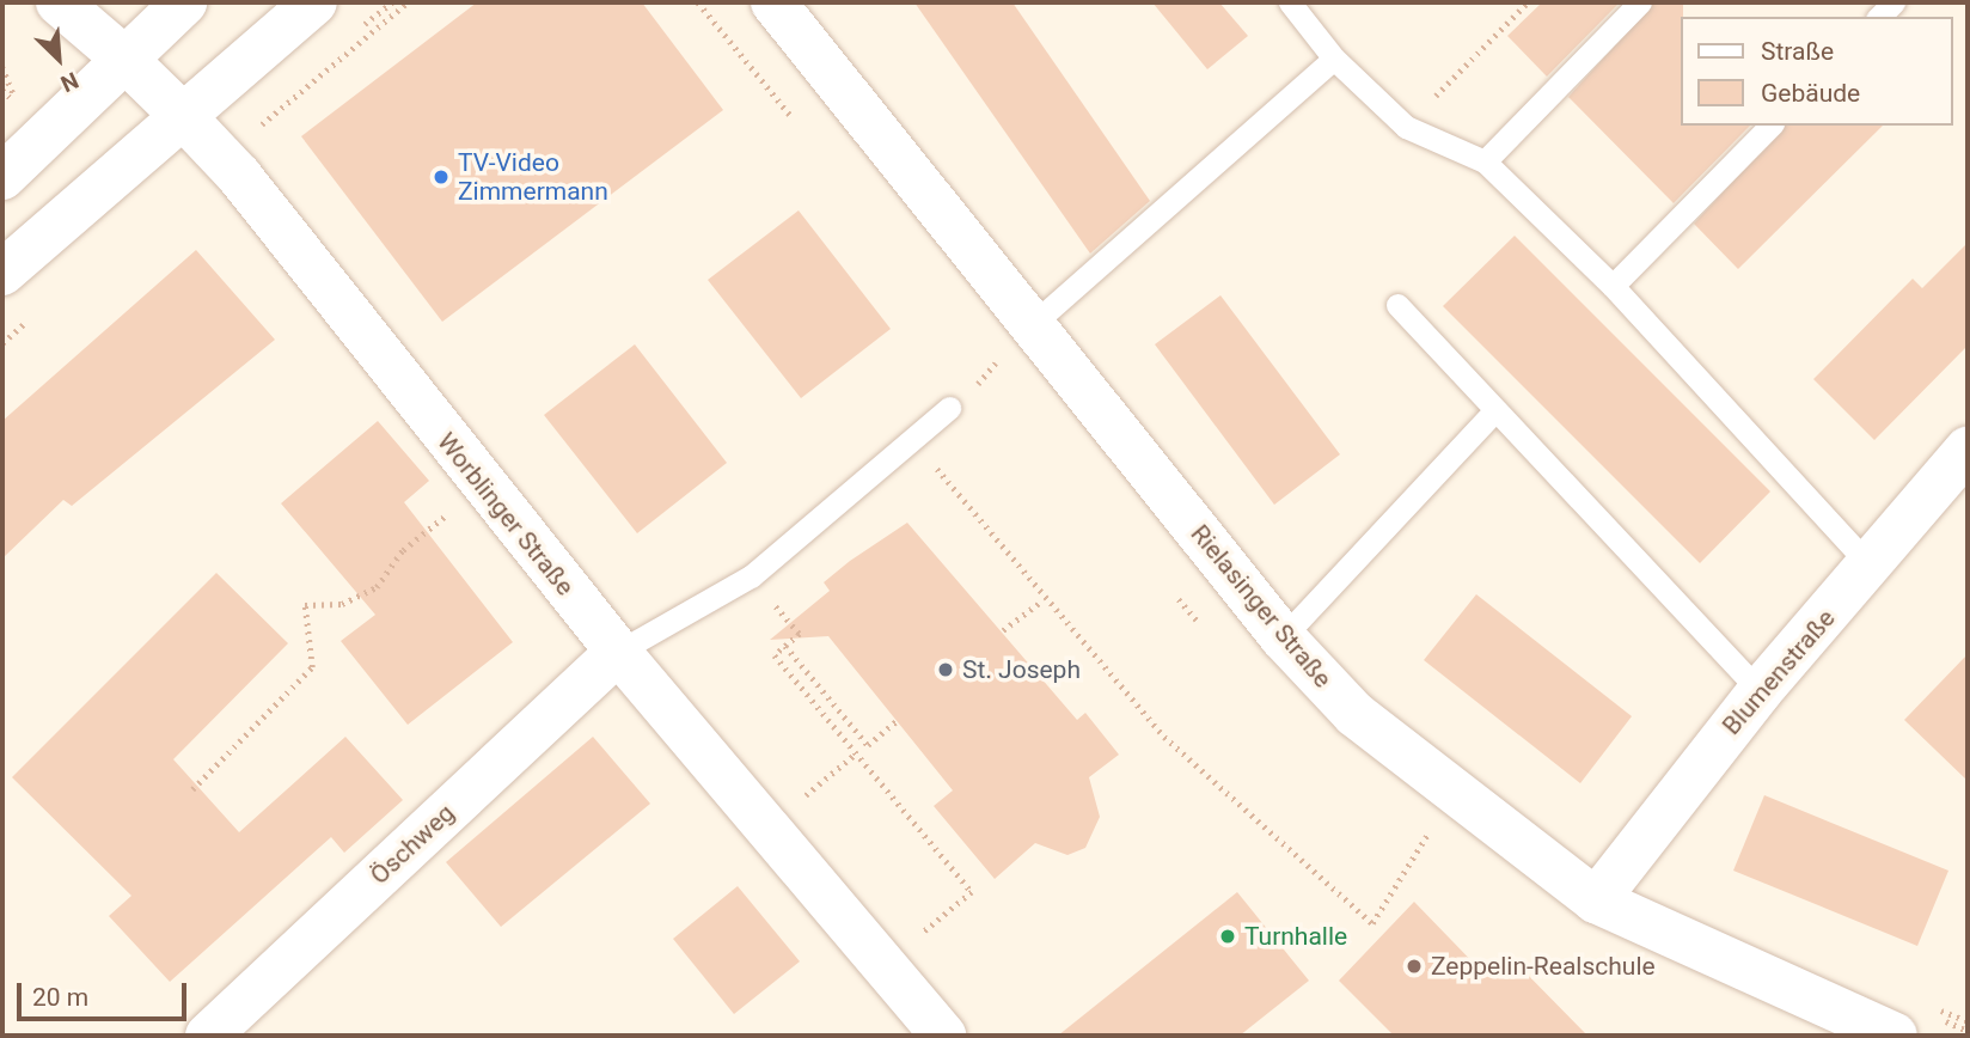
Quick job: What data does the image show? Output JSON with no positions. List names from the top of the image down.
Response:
{
  "streets": {
    "street": [
      "Worblinger Straße",
      "Rielasinger Straße",
      "Blumenstraße",
      "Öschweg"
    ]
  },
  "crossings": [
    ["Worblinger Straße", "Öschweg"],
    ["Rielasinger Straße", "Blumenstraße"]
  ],
  "places": [
    "TV-Video Zimmermann",
    "St. Joseph",
    "Turnhalle",
    "Zeppelin-Realschule"
  ],
  "legend": ["Straße", "Gebäude"],
  "scale_bar": "20 m",
  "north": "bottom right"
}
